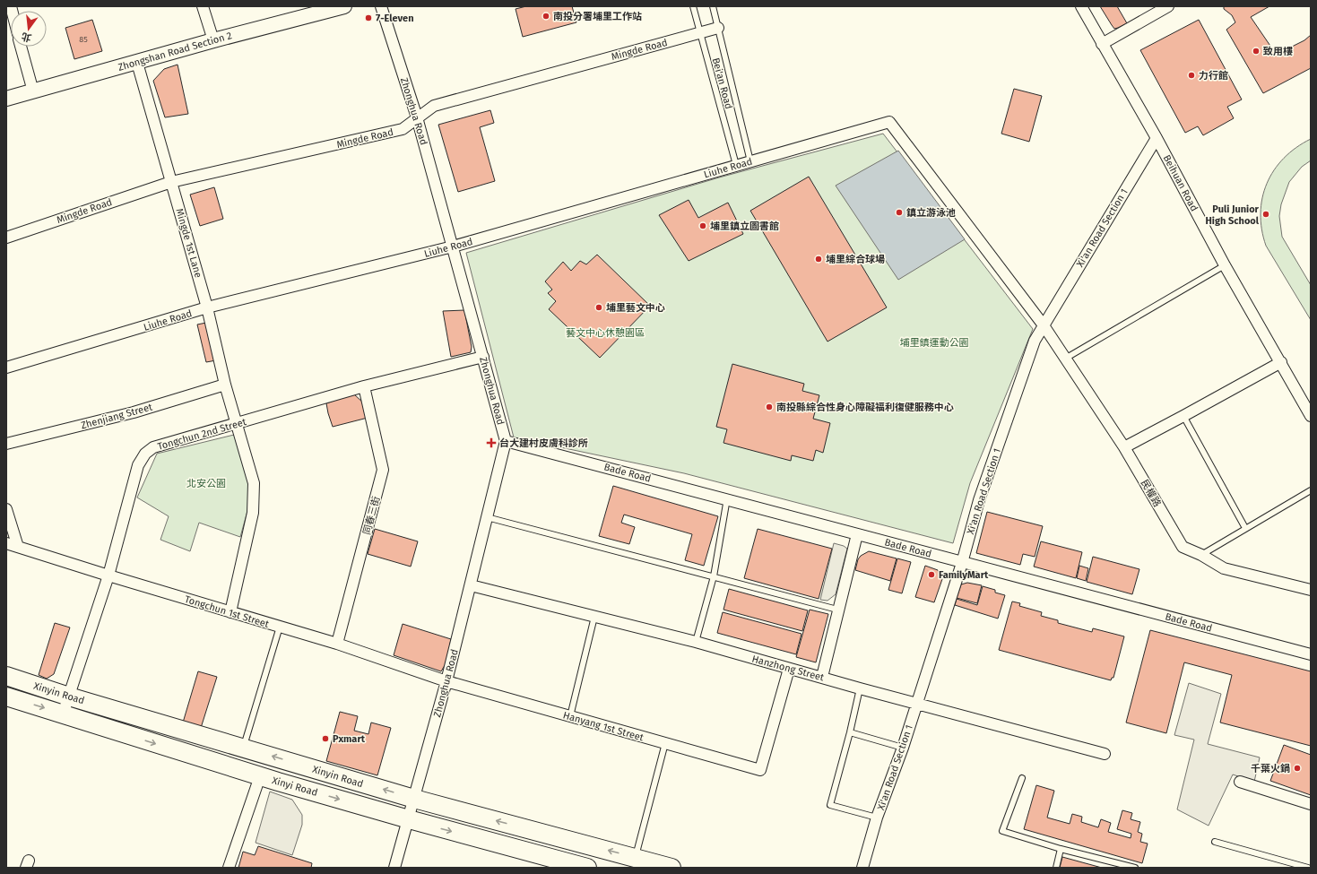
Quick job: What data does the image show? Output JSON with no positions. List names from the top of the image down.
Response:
{
  "streets": {
    "main road": ["Xinyin Road", "Xinyi Road"],
    "street": [
      "Mingde Road",
      "Zhongshan Road Section 2",
      "Zhonghua Road",
      "Liuhe Road",
      "Beihuan Road",
      "Xi'an Road Section 1",
      "Mingde 1st Lane",
      "Zhenjiang Street",
      "Tongchun 2nd Street",
      "Bade Road",
      "民權路",
      "同春三街",
      "Tongchun 1st Street",
      "Hanzhong Street",
      "Hanyang 1st Street"
    ],
    "lane": ["Bei'an Road"]
  },
  "crossings": [
    ["Mingde Road", "Bei'an Road"],
    ["Mingde Road", "Zhonghua Road"],
    ["Mingde Road", "Mingde 1st Lane"],
    ["Zhongshan Road Section 2", "Mingde 1st Lane"],
    ["Bei'an Road", "Liuhe Road"],
    ["Zhonghua Road", "Liuhe Road"],
    ["Zhonghua Road", "Tongchun 2nd Street"],
    ["Zhonghua Road", "Bade Road"],
    ["Zhonghua Road", "Tongchun 1st Street"],
    ["Zhonghua Road", "Hanzhong Street"],
    ["Zhonghua Road", "Xinyin Road"],
    ["Zhonghua Road", "Hanyang 1st Street"],
    ["Zhonghua Road", "Xinyi Road"],
    ["Liuhe Road", "Mingde 1st Lane"],
    ["Liuhe Road", "民權路"],
    ["Beihuan Road", "Xi'an Road Section 1"],
    ["Xi'an Road Section 1", "Bade Road"],
    ["Xi'an Road Section 1", "民權路"],
    ["Xi'an Road Section 1", "Hanzhong Street"],
    ["Mingde 1st Lane", "Zhenjiang Street"],
    ["Mingde 1st Lane", "Tongchun 2nd Street"],
    ["Mingde 1st Lane", "Tongchun 1st Street"],
    ["Tongchun 2nd Street", "同春三街"],
    ["Tongchun 2nd Street", "Tongchun 1st Street"],
    ["Tongchun 2nd Street", "Xinyin Road"],
    ["Tongchun 2nd Street", "Xinyi Road"],
    ["同春三街", "Tongchun 1st Street"],
    ["Tongchun 1st Street", "Hanyang 1st Street"],
    ["Hanzhong Street", "Hanyang 1st Street"]
  ],
  "one_way": ["Xinyin Road", "Xinyi Road"],
  "parks": ["藝文中心休憩園區", "埔里鎮運動公園", "北安公園"],
  "places": {
    "other": [
      "南投分署埔里工作站",
      "7-Eleven",
      "致用樓",
      "力行館",
      "鎮立游泳池",
      "Puli Junior High School",
      "埔里鎮立圖書館",
      "埔里綜合球場",
      "埔里藝文中心",
      "南投縣綜合性身心障礙福利復健服務中心",
      "FamilyMart",
      "Pxmart",
      "千葉火鍋"
    ],
    "health": ["台大建村皮膚科診所"]
  },
  "house_numbers": ["85"],
  "north": "bottom"
}
